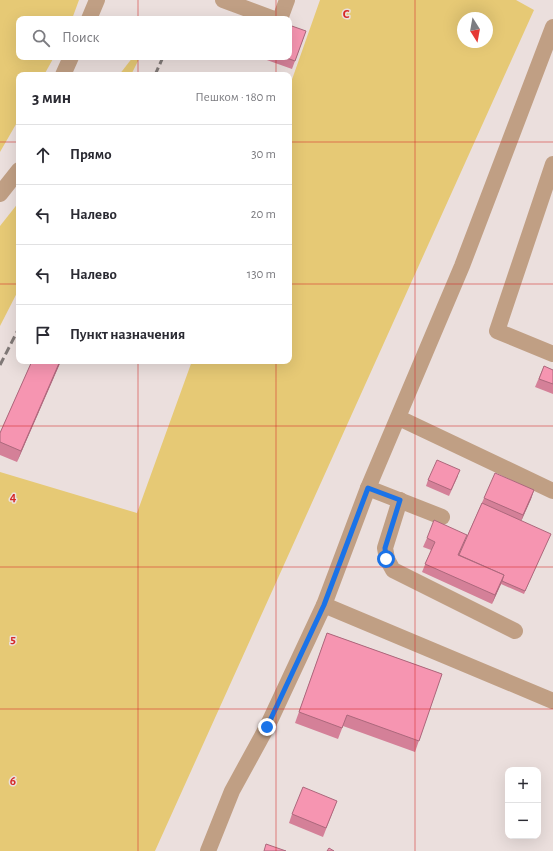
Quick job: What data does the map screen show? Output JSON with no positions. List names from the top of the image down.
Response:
{
  "north": "bottom",
  "page": {
    "search": "Поиск",
    "heading": ["3 мин", "Пешком · 180 m"],
    "list": [
      ["Прямо", "30 m"],
      ["Налево", "20 m"],
      ["Налево", "130 m"],
      "Пункт назначения"
    ],
    "map_buttons": ["+", "−"]
  },
  "grid": {
    "columns": ["C"],
    "rows": ["4", "5", "6"]
  }
}
